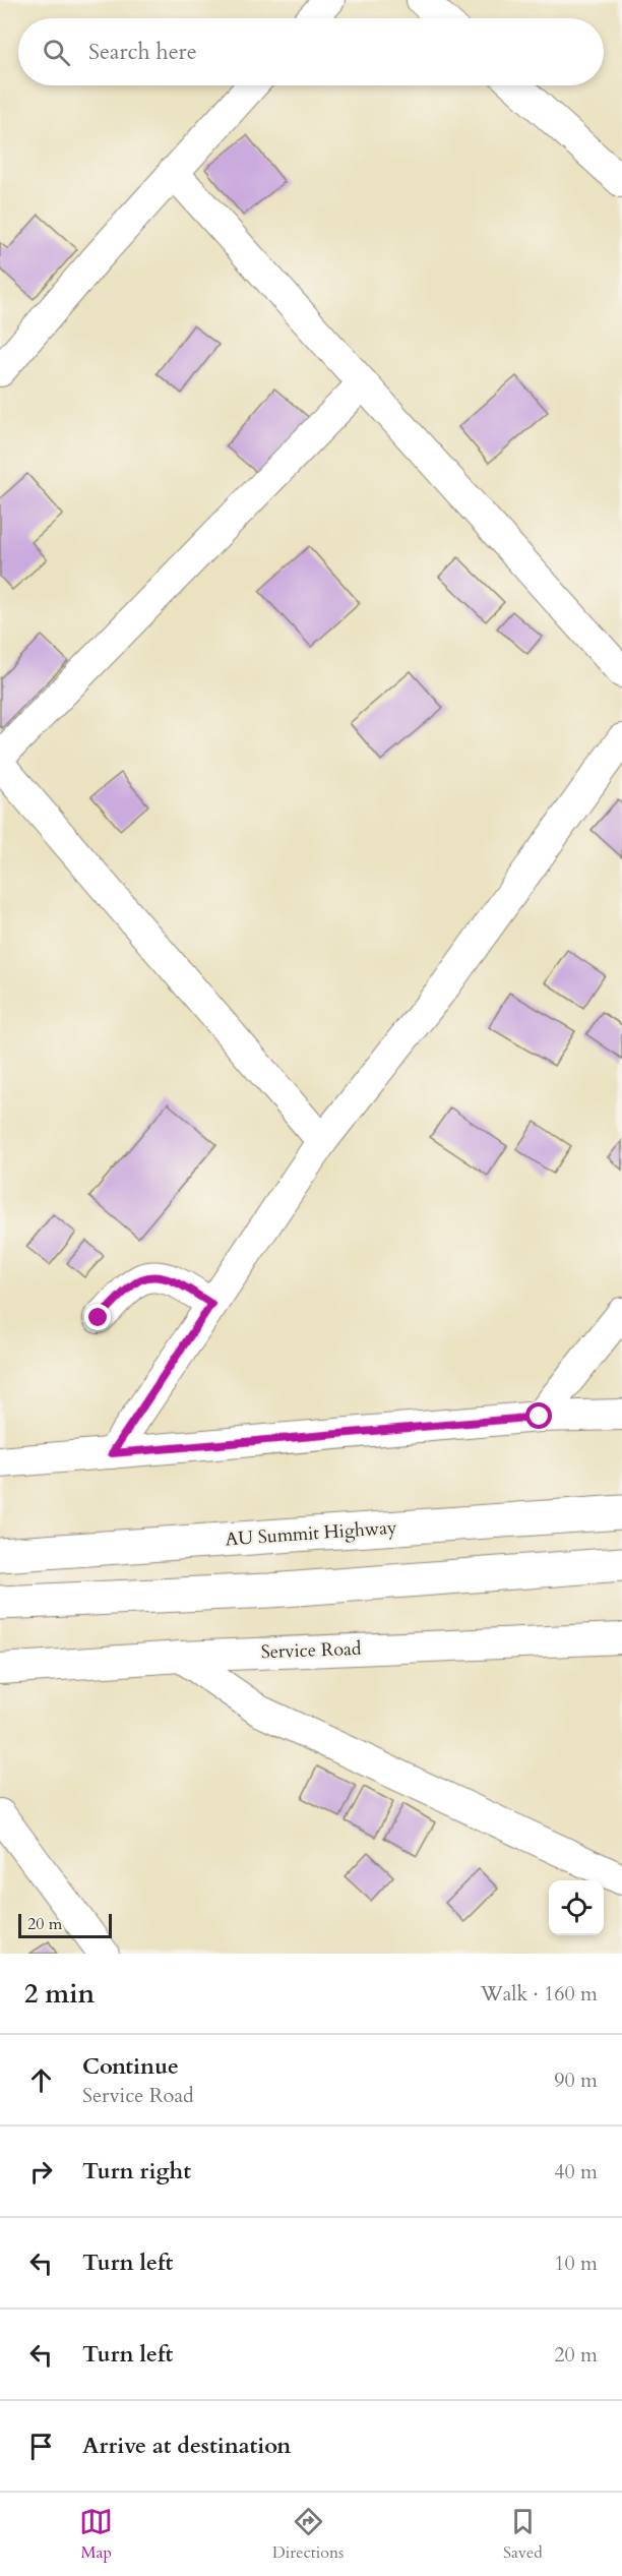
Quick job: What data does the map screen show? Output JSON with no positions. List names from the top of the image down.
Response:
{
  "streets": {
    "main road": ["AU Summit Highway"],
    "street": ["Service Road"]
  },
  "scale_bar": "20 m",
  "page": {
    "search": "Search here",
    "scale": "20 m",
    "heading": ["2 min", "Walk · 160 m"],
    "list": [
      ["Continue", "Service Road", "90 m"],
      ["Turn right", "40 m"],
      ["Turn left", "10 m"],
      ["Turn left", "20 m"],
      "Arrive at destination"
    ],
    "nav": ["Map", "Directions", "Saved"]
  }
}
